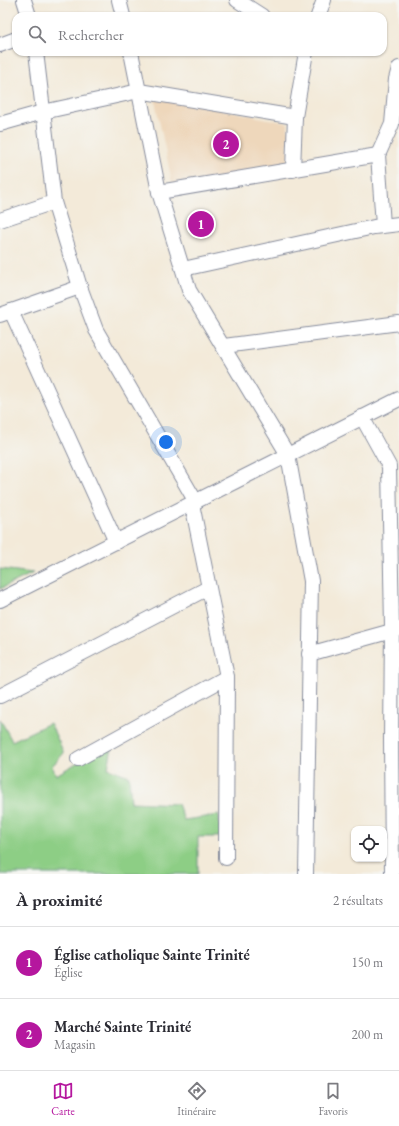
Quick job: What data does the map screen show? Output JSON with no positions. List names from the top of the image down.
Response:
{
  "page": {
    "search": "Rechercher",
    "pins": ["2", "1"],
    "heading": ["À proximité", "2 résultats"],
    "list": [
      {
        "mark": "1",
        "name": "Église catholique Sainte Trinité",
        "note": "Église",
        "value": "150 m"
      },
      {
        "mark": "2",
        "name": "Marché Sainte Trinité",
        "note": "Magasin",
        "value": "200 m"
      }
    ],
    "nav": ["Carte", "Itinéraire", "Favoris"]
  }
}
